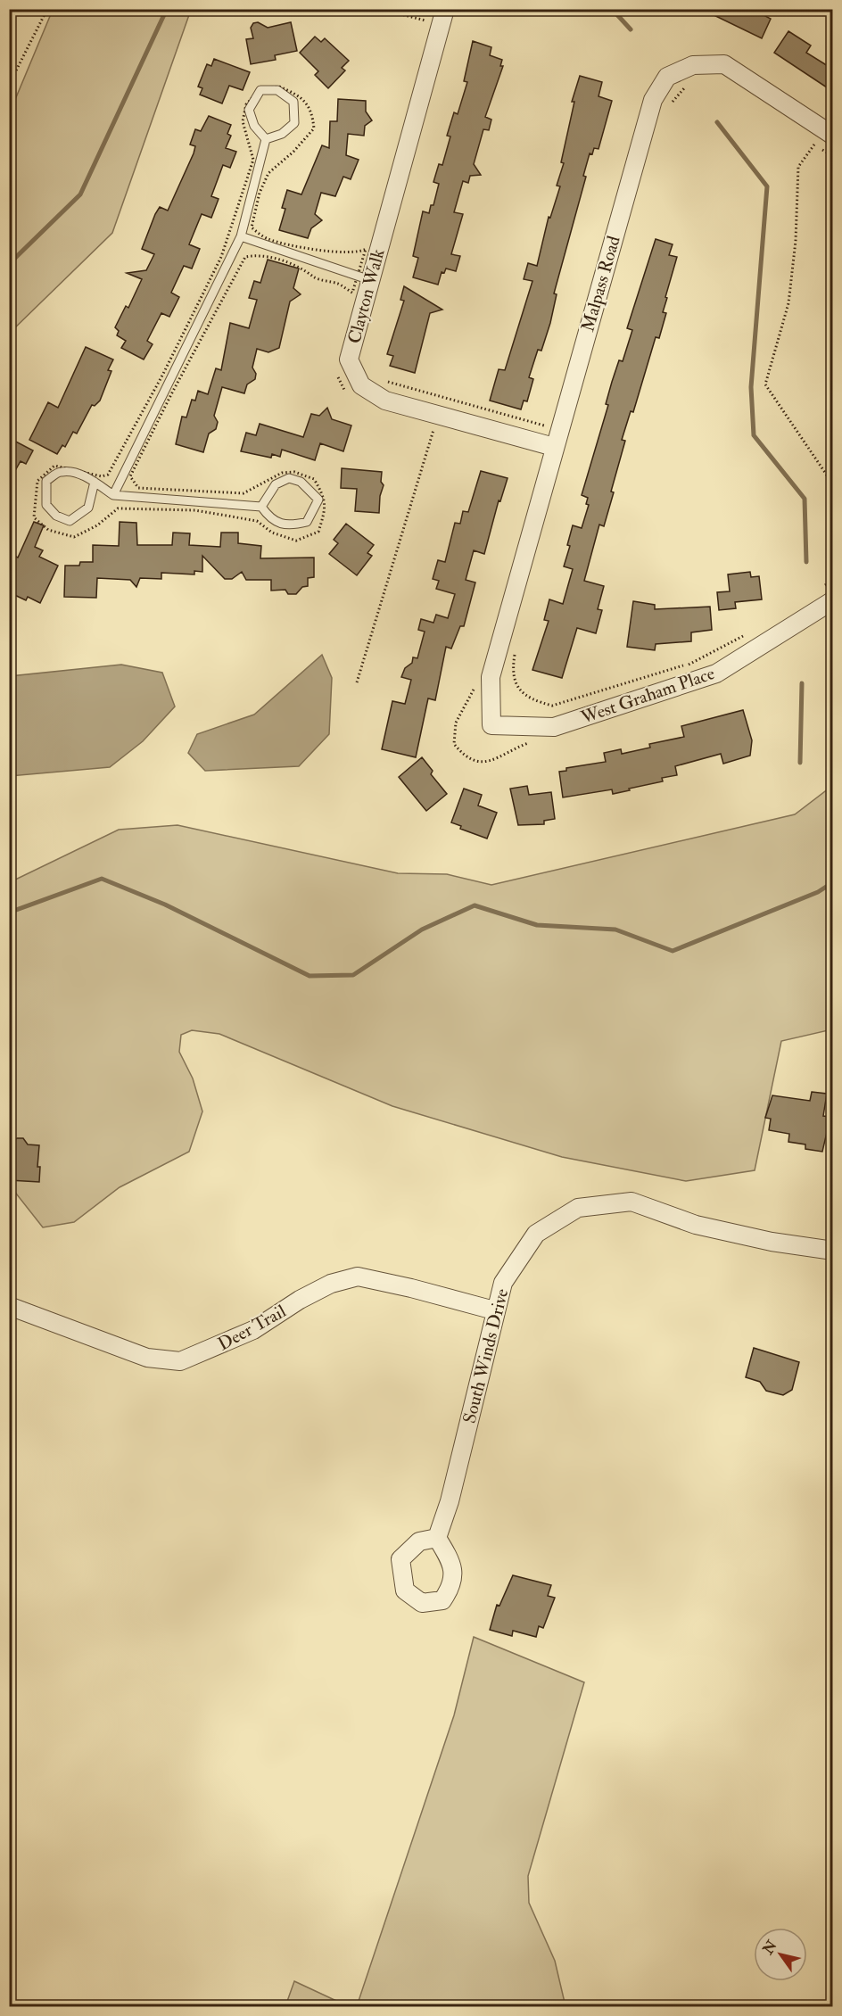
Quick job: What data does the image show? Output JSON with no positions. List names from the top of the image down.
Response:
{
  "streets": {
    "street": [
      "Malpass Road",
      "Clayton Walk",
      "West Graham Place",
      "Deer Trail",
      "South Winds Drive"
    ]
  },
  "crossings": [
    ["Malpass Road", "Clayton Walk"],
    ["Malpass Road", "West Graham Place"],
    ["Deer Trail", "South Winds Drive"]
  ],
  "north": "top left"
}
